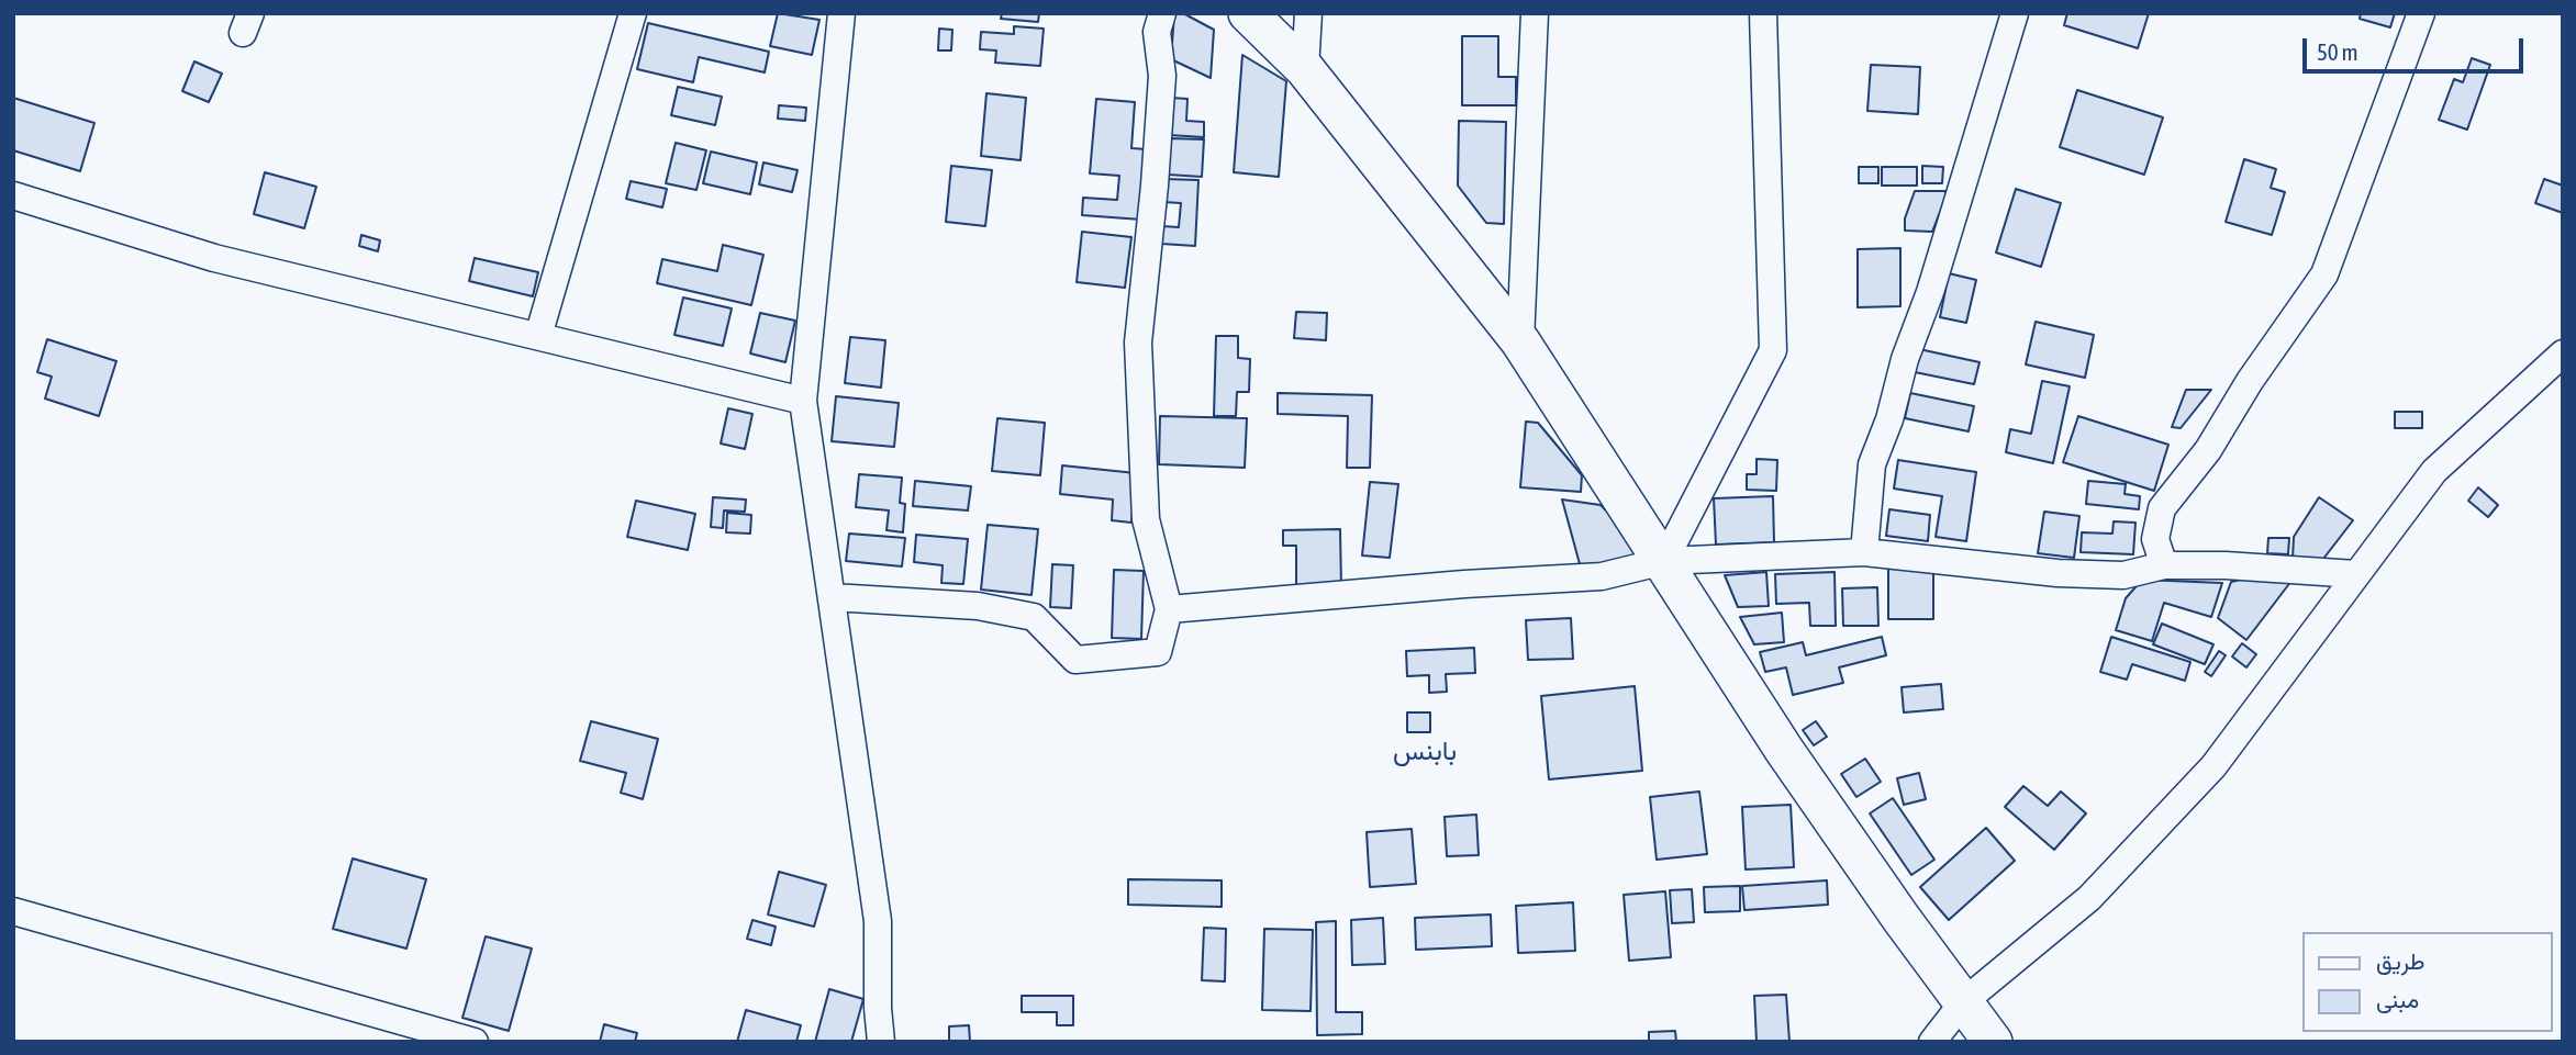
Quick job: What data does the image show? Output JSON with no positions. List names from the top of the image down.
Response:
{
  "districts": ["بابنس"],
  "legend": ["طريق", "مبنى"],
  "scale_bar": "50 m"
}
